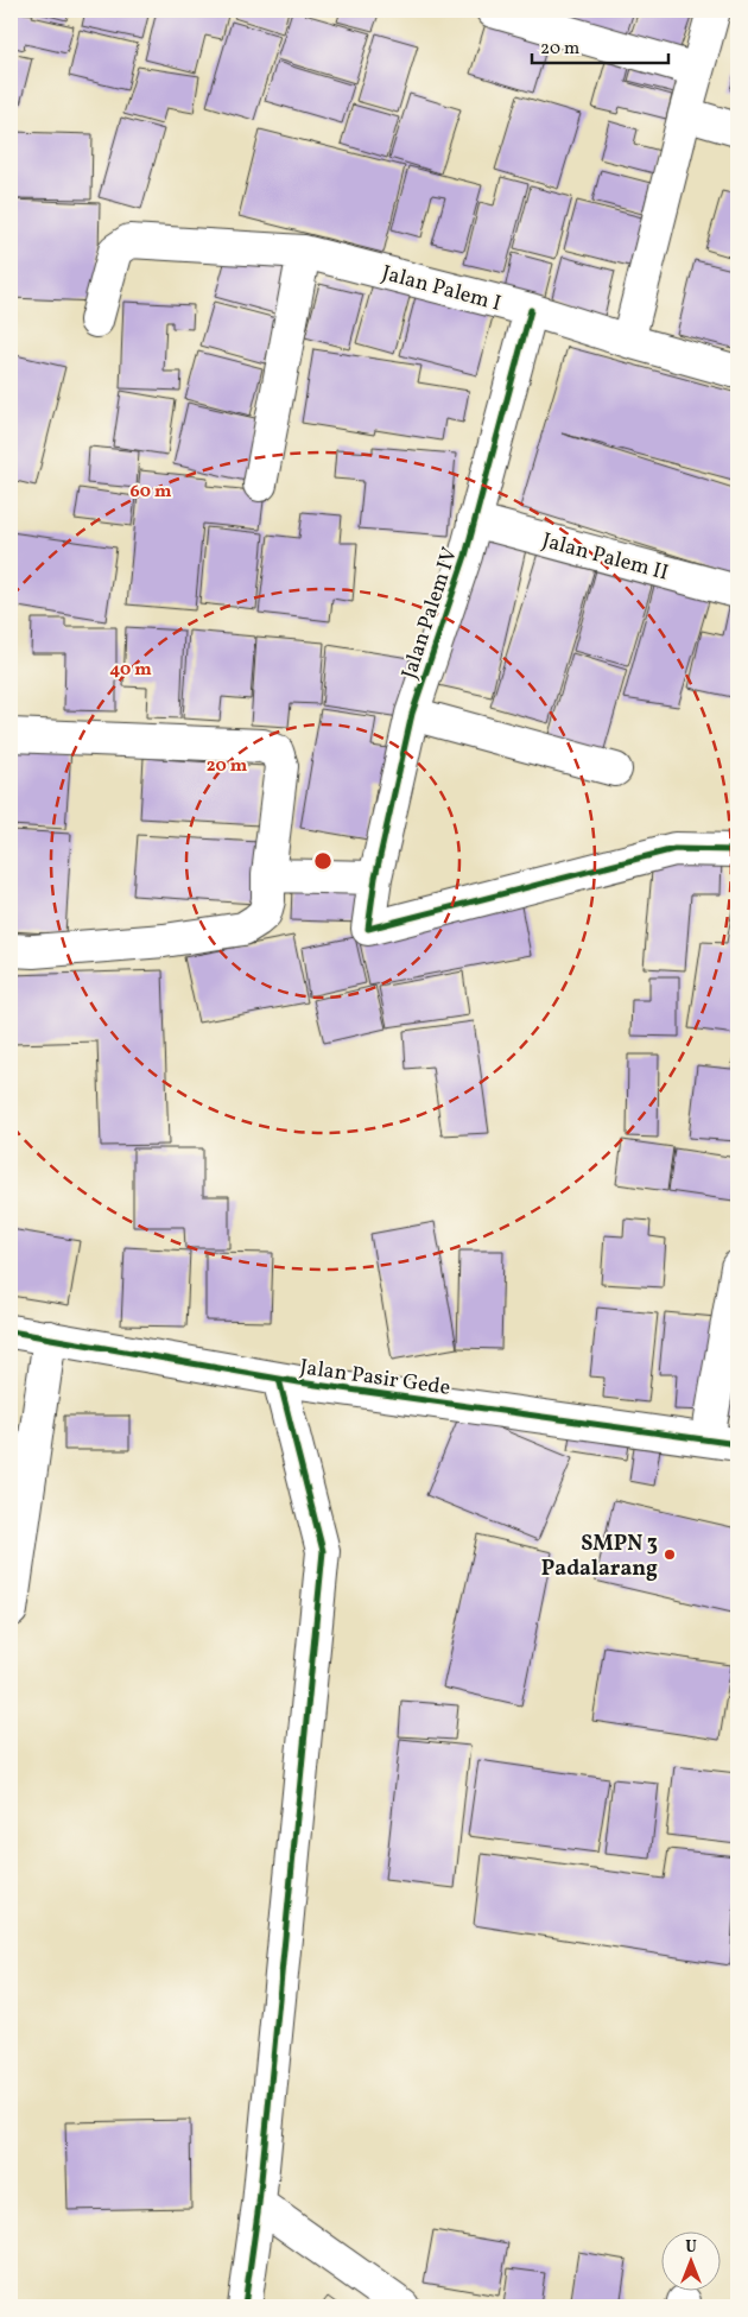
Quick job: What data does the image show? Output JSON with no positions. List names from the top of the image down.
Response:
{
  "streets": {
    "street": [
      "Jalan Palem I",
      "Jalan Palem II",
      "Jalan Palem IV",
      "Jalan Pasir Gede"
    ]
  },
  "crossings": [
    ["Jalan Palem I", "Jalan Palem IV"],
    ["Jalan Palem II", "Jalan Palem IV"]
  ],
  "places": ["SMPN 3 Padalarang"],
  "scale_bar": "20 m",
  "north": "top",
  "rings": ["60 m", "40 m", "20 m"]
}
